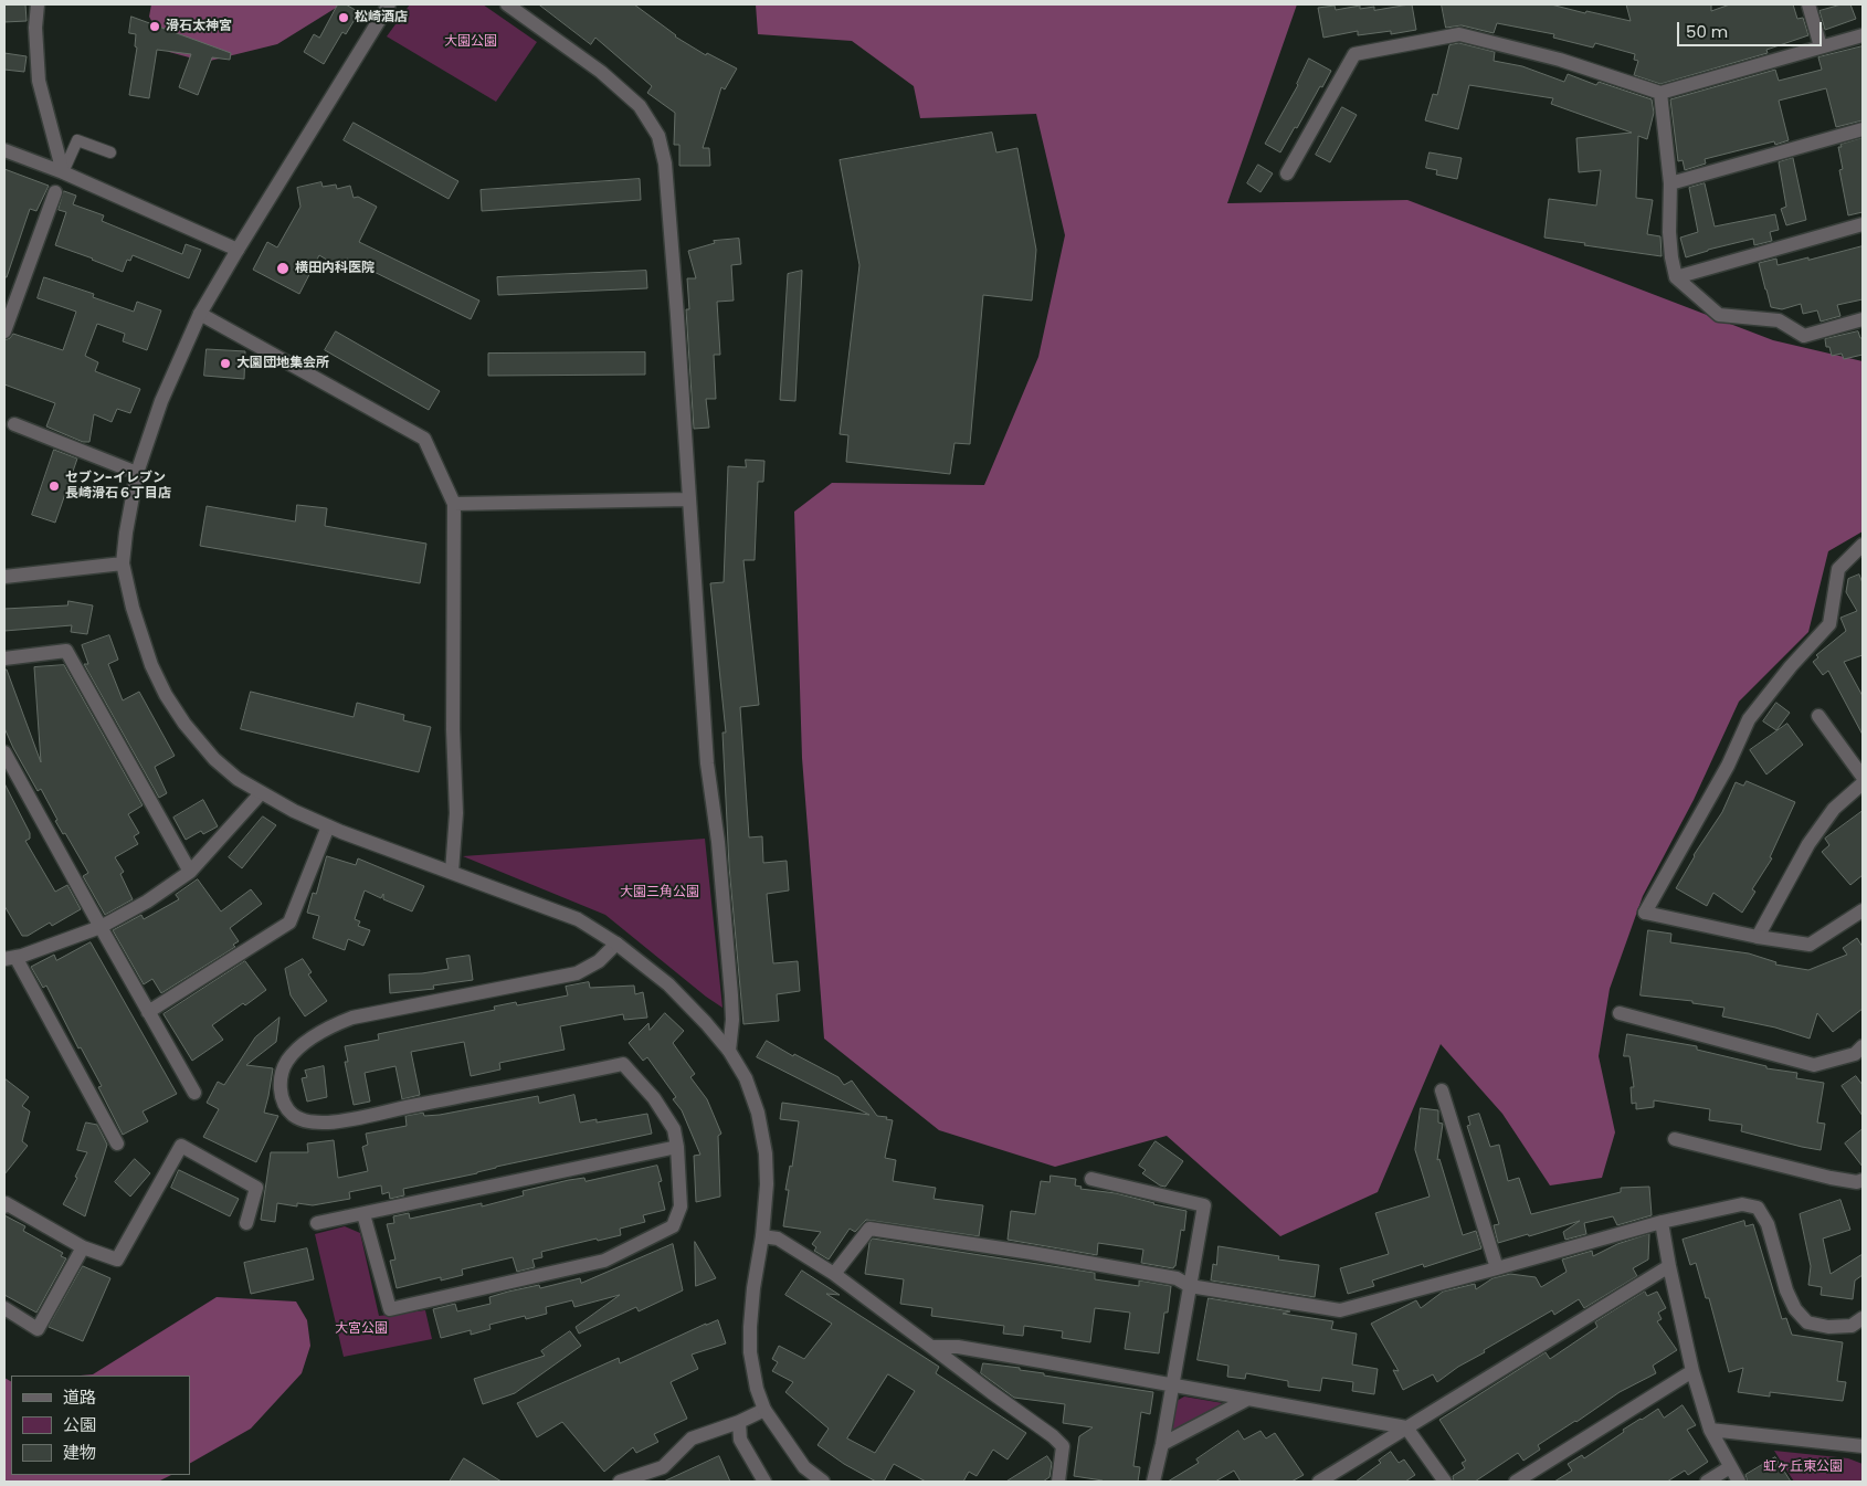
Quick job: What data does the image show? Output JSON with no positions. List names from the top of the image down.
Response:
{
  "parks": [
    "大園公園",
    "大園三角公園",
    "大宮公園",
    "虹ヶ丘東公園"
  ],
  "places": [
    "松崎酒店",
    "滑石太神宮",
    "横田内科医院",
    "大園団地集会所",
    "セブン-イレブン 長崎滑石６丁目店"
  ],
  "legend": ["道路", "公園", "建物"],
  "scale_bar": "50 m"
}
